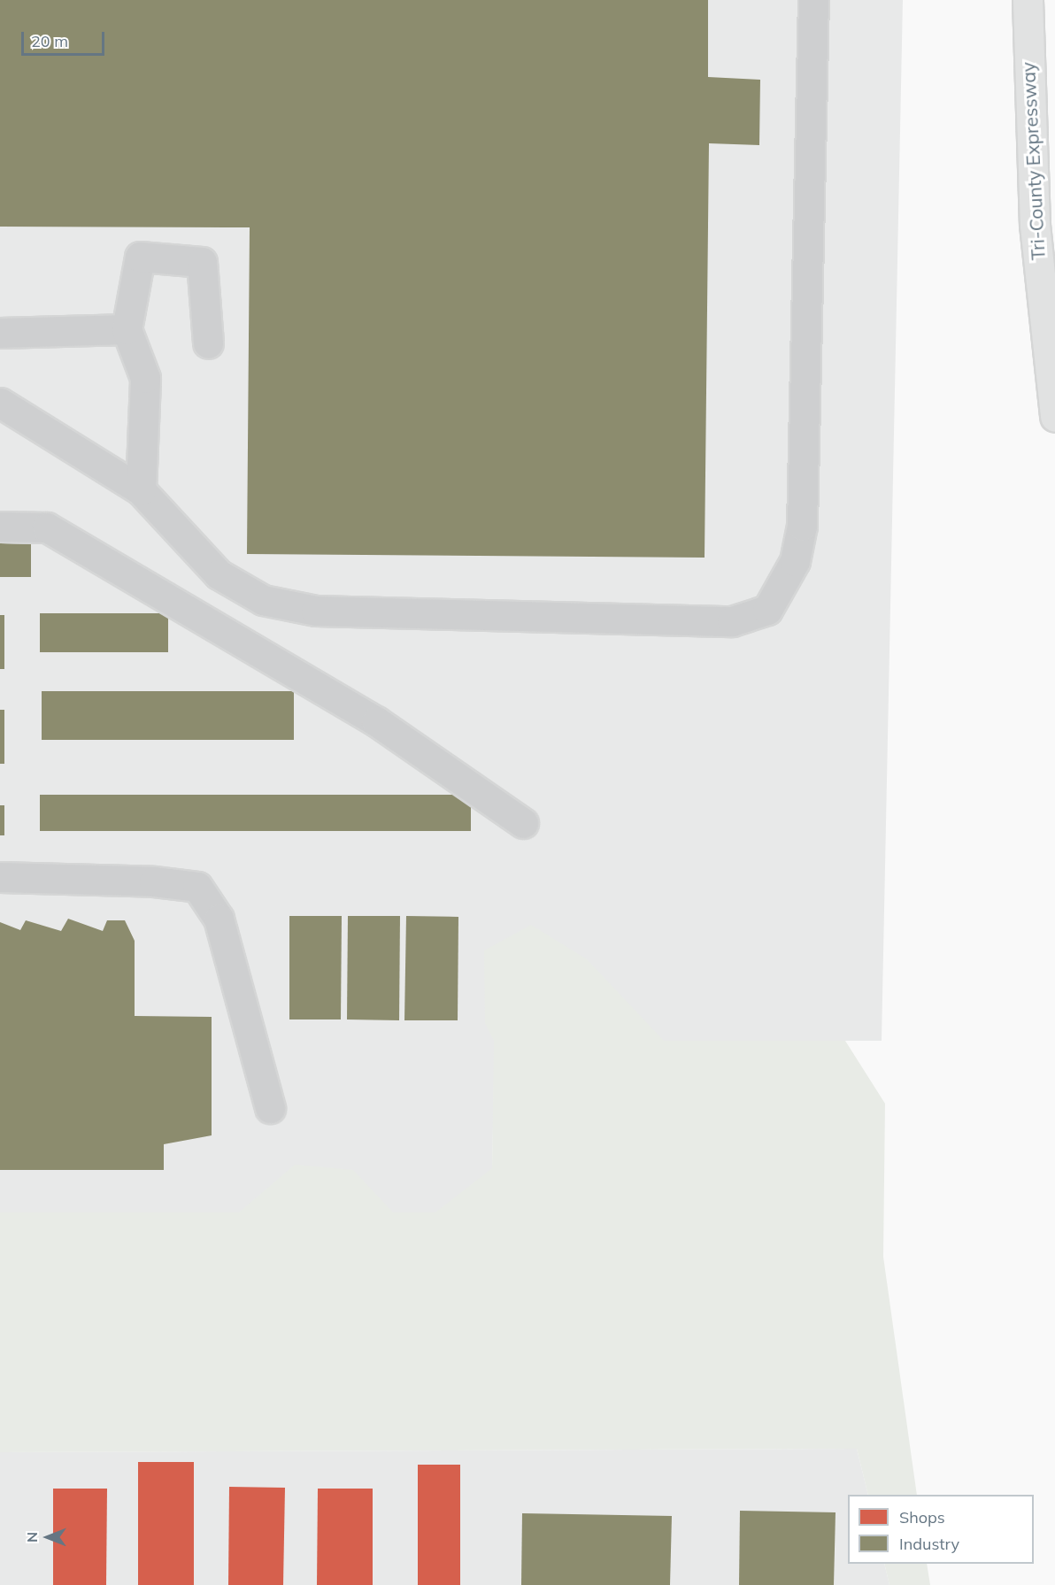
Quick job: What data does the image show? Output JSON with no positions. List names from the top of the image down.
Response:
{
  "streets": {
    "highway": ["Tri-County Expressway"]
  },
  "legend": ["Shops", "Industry"],
  "scale_bar": "20 m",
  "north": "left"
}
